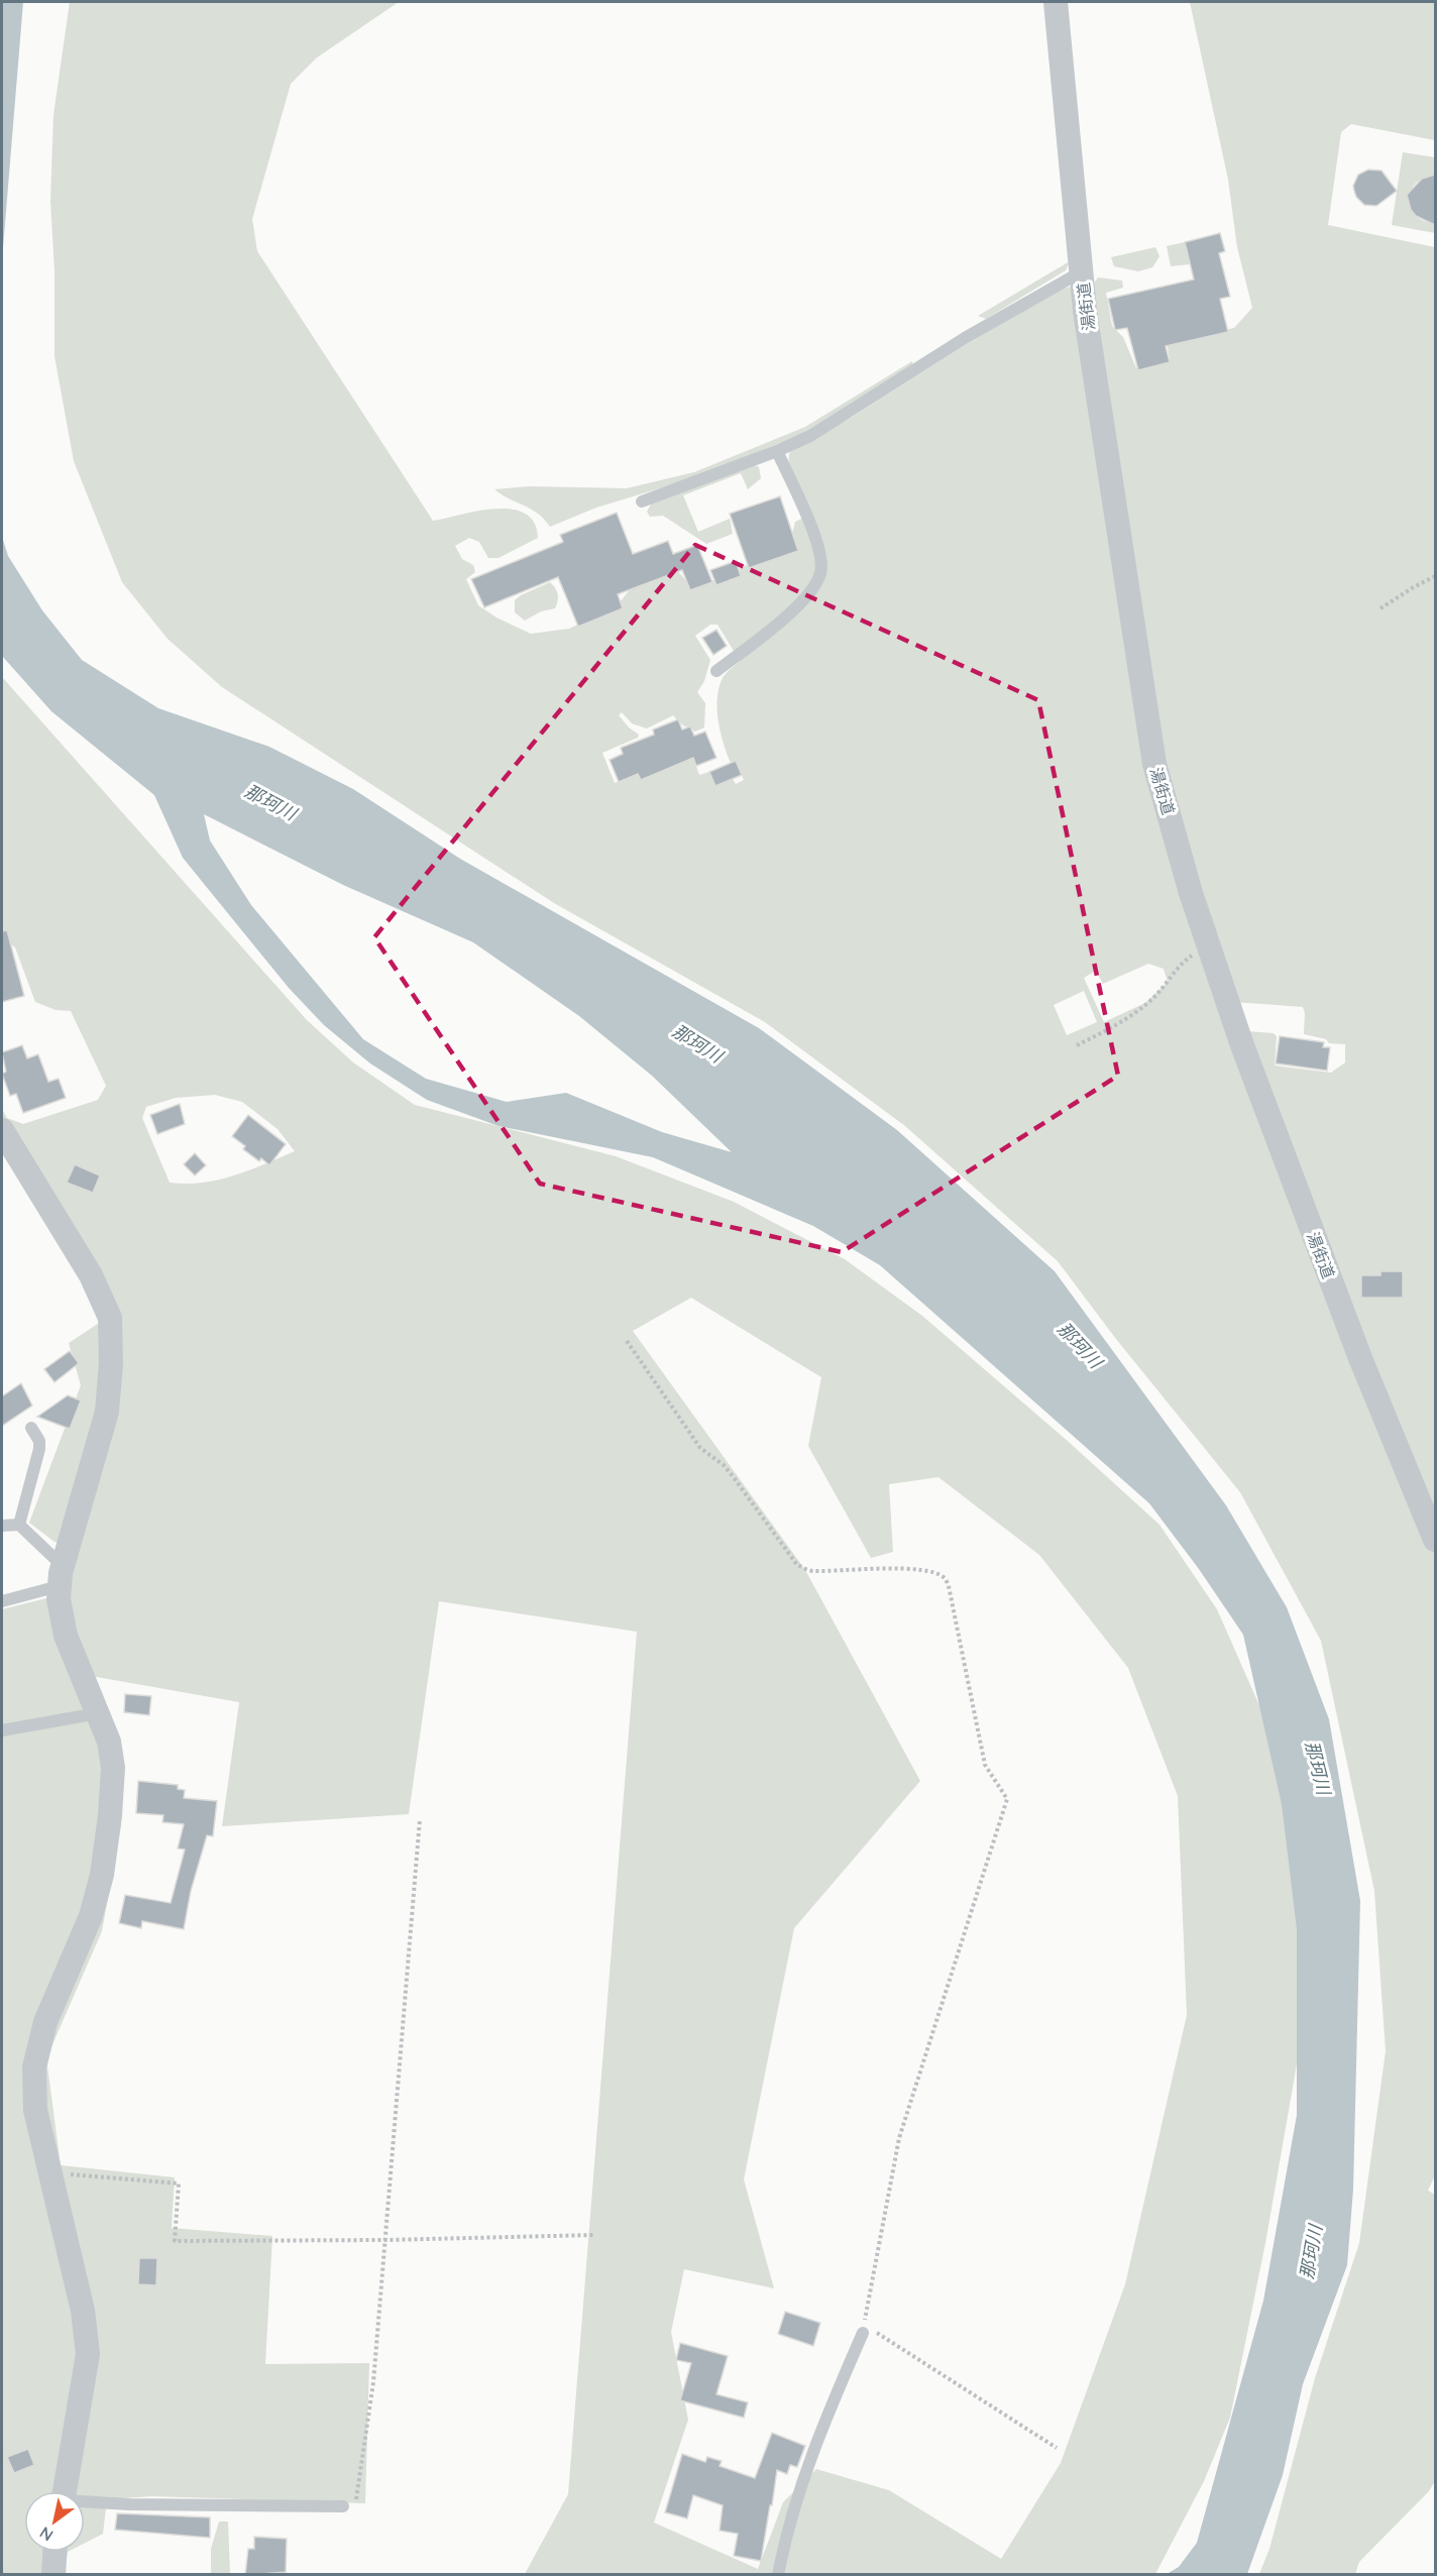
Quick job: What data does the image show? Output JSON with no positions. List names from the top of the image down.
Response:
{
  "streets": {
    "street": ["湯街道"]
  },
  "water": ["那珂川"],
  "north": "bottom left"
}
